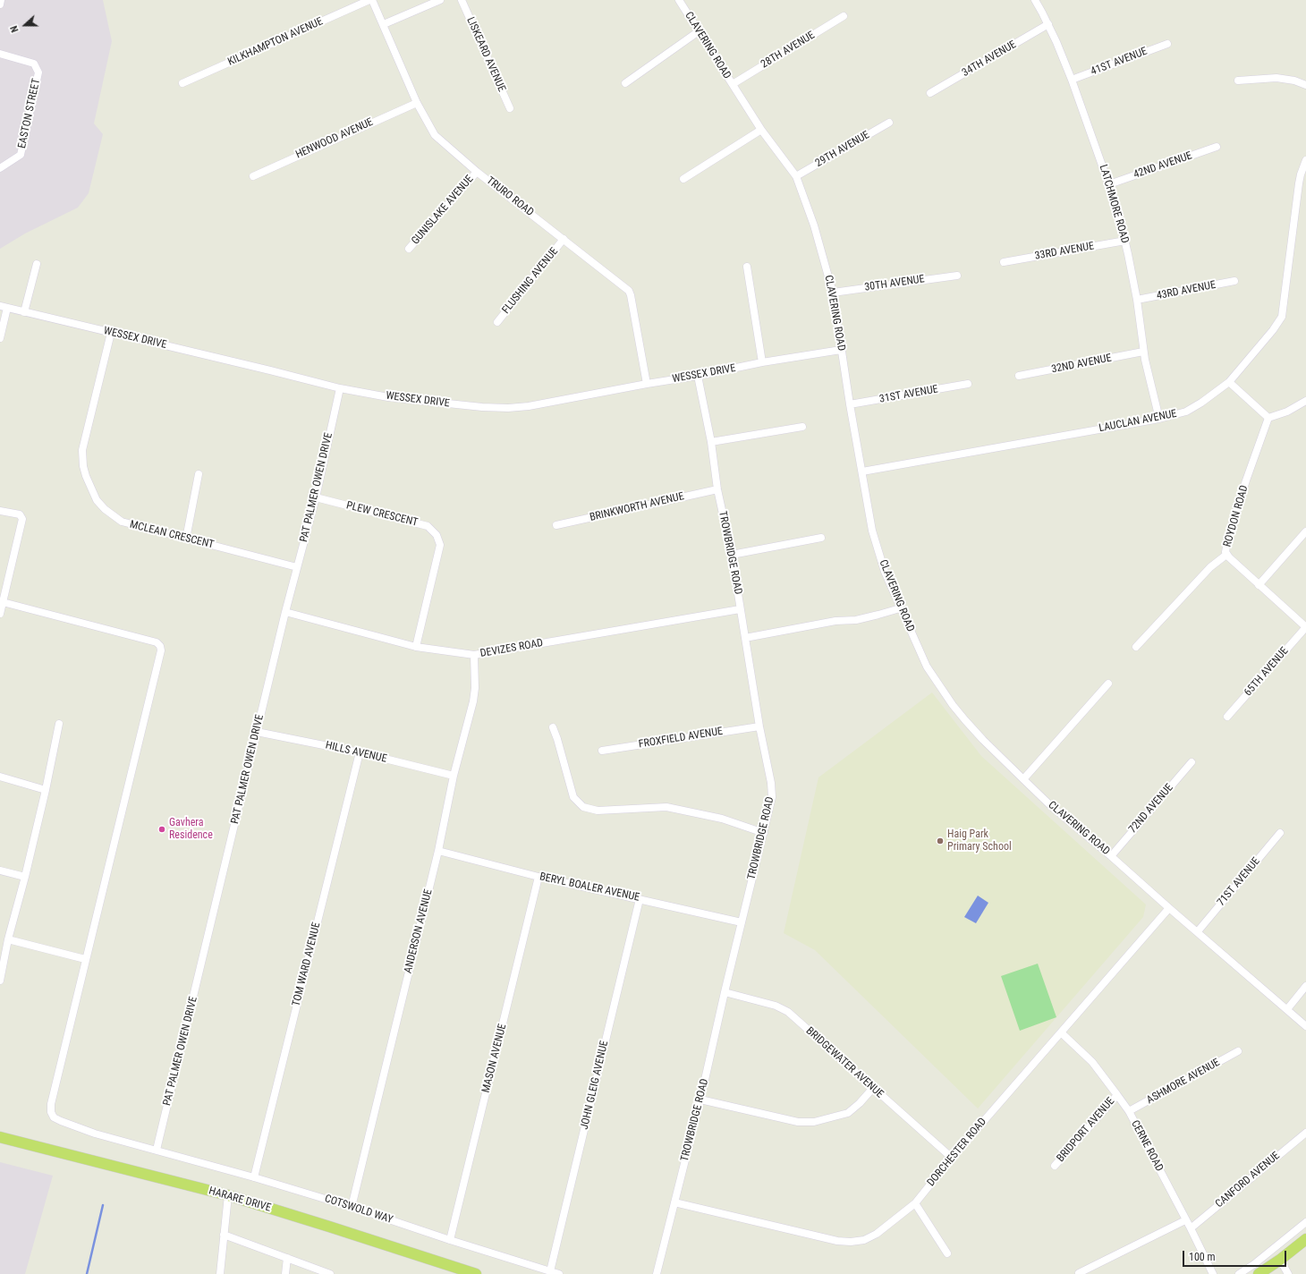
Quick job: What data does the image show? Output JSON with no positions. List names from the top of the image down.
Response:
{
  "streets": {
    "main road": ["HARARE DRIVE"],
    "street": [
      "KILKHAMPTON AVENUE",
      "CLAVERING ROAD",
      "28TH AVENUE",
      "LISKEARD AVENUE",
      "34TH AVENUE",
      "41ST AVENUE",
      "EASTON STREET",
      "HENWOOD AVENUE",
      "29TH AVENUE",
      "42ND AVENUE",
      "TRURO ROAD",
      "LATCHMORE ROAD",
      "GUNISLAKE AVENUE",
      "33RD AVENUE",
      "FLUSHING AVENUE",
      "30TH AVENUE",
      "43RD AVENUE",
      "WESSEX DRIVE",
      "32ND AVENUE",
      "31ST AVENUE",
      "LAUCLAN AVENUE",
      "PAT PALMER OWEN DRIVE",
      "BRINKWORTH AVENUE",
      "PLEW CRESCENT",
      "ROYDON ROAD",
      "MCLEAN CRESCENT",
      "TROWBRIDGE ROAD",
      "DEVIZES ROAD",
      "65TH AVENUE",
      "FROXFIELD AVENUE",
      "HILLS AVENUE",
      "72ND AVENUE",
      "71ST AVENUE",
      "BERYL BOALER AVENUE",
      "ANDERSON AVENUE",
      "TOM WARD AVENUE",
      "MASON AVENUE",
      "BRIDGEWATER AVENUE",
      "ASHMORE AVENUE",
      "JOHN GLEIG AVENUE",
      "BRIDPORT AVENUE",
      "CERNE ROAD",
      "DORCHESTER ROAD",
      "CANFORD AVENUE",
      "COTSWOLD WAY"
    ]
  },
  "crossings": [
    ["CLAVERING ROAD", "28TH AVENUE"],
    ["CLAVERING ROAD", "29TH AVENUE"],
    ["CLAVERING ROAD", "30TH AVENUE"],
    ["CLAVERING ROAD", "WESSEX DRIVE"],
    ["CLAVERING ROAD", "31ST AVENUE"],
    ["CLAVERING ROAD", "LAUCLAN AVENUE"],
    ["CLAVERING ROAD", "72ND AVENUE"],
    ["CLAVERING ROAD", "71ST AVENUE"],
    ["CLAVERING ROAD", "DORCHESTER ROAD"],
    ["34TH AVENUE", "LATCHMORE ROAD"],
    ["41ST AVENUE", "LATCHMORE ROAD"],
    ["HENWOOD AVENUE", "TRURO ROAD"],
    ["42ND AVENUE", "LATCHMORE ROAD"],
    ["TRURO ROAD", "GUNISLAKE AVENUE"],
    ["TRURO ROAD", "FLUSHING AVENUE"],
    ["TRURO ROAD", "WESSEX DRIVE"],
    ["LATCHMORE ROAD", "33RD AVENUE"],
    ["LATCHMORE ROAD", "43RD AVENUE"],
    ["LATCHMORE ROAD", "32ND AVENUE"],
    ["LATCHMORE ROAD", "LAUCLAN AVENUE"],
    ["WESSEX DRIVE", "PAT PALMER OWEN DRIVE"],
    ["WESSEX DRIVE", "MCLEAN CRESCENT"],
    ["WESSEX DRIVE", "TROWBRIDGE ROAD"],
    ["PAT PALMER OWEN DRIVE", "PLEW CRESCENT"],
    ["PAT PALMER OWEN DRIVE", "MCLEAN CRESCENT"],
    ["PAT PALMER OWEN DRIVE", "DEVIZES ROAD"],
    ["PAT PALMER OWEN DRIVE", "HILLS AVENUE"],
    ["PAT PALMER OWEN DRIVE", "COTSWOLD WAY"],
    ["BRINKWORTH AVENUE", "TROWBRIDGE ROAD"],
    ["PLEW CRESCENT", "DEVIZES ROAD"],
    ["ROYDON ROAD", "65TH AVENUE"],
    ["TROWBRIDGE ROAD", "DEVIZES ROAD"],
    ["TROWBRIDGE ROAD", "FROXFIELD AVENUE"],
    ["TROWBRIDGE ROAD", "BERYL BOALER AVENUE"],
    ["TROWBRIDGE ROAD", "BRIDGEWATER AVENUE"],
    ["TROWBRIDGE ROAD", "DORCHESTER ROAD"],
    ["DEVIZES ROAD", "ANDERSON AVENUE"],
    ["HILLS AVENUE", "ANDERSON AVENUE"],
    ["HILLS AVENUE", "TOM WARD AVENUE"],
    ["BERYL BOALER AVENUE", "ANDERSON AVENUE"],
    ["BERYL BOALER AVENUE", "MASON AVENUE"],
    ["BERYL BOALER AVENUE", "JOHN GLEIG AVENUE"],
    ["ANDERSON AVENUE", "COTSWOLD WAY"],
    ["TOM WARD AVENUE", "COTSWOLD WAY"],
    ["MASON AVENUE", "COTSWOLD WAY"],
    ["BRIDGEWATER AVENUE", "DORCHESTER ROAD"],
    ["ASHMORE AVENUE", "CERNE ROAD"],
    ["JOHN GLEIG AVENUE", "COTSWOLD WAY"],
    ["BRIDPORT AVENUE", "CERNE ROAD"],
    ["CERNE ROAD", "DORCHESTER ROAD"],
    ["CERNE ROAD", "CANFORD AVENUE"]
  ],
  "places": ["Gavhera Residence", "Haig Park Primary School"],
  "scale_bar": "100 m",
  "north": "left"
}
